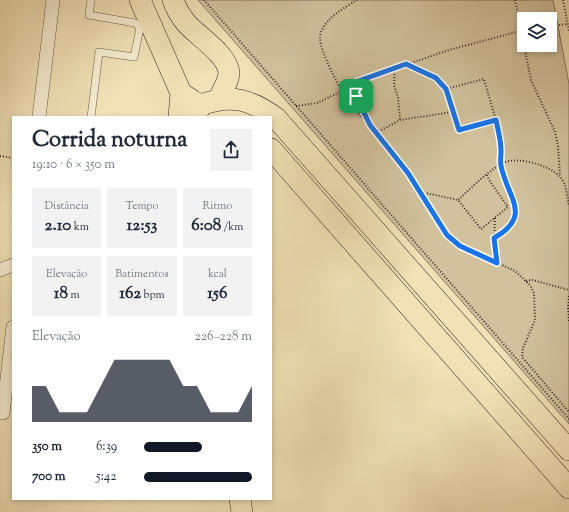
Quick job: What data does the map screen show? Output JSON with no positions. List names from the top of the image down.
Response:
{
  "page": {
    "heading": ["Corrida noturna", "19:10 · 6 × 350 m"],
    "stats": [
      ["Distância", "2.10 km"],
      ["Tempo", "12:53"],
      ["Ritmo", "6:08 /km"],
      ["Elevação", "18 m"],
      ["Batimentos", "162 bpm"],
      ["kcal", "156"]
    ],
    "chart": ["Elevação", "226–228 m"],
    "list": [
      {
        "name": "350 m",
        "note": "6:39"
      },
      {
        "name": "700 m",
        "note": "5:42"
      }
    ]
  }
}
